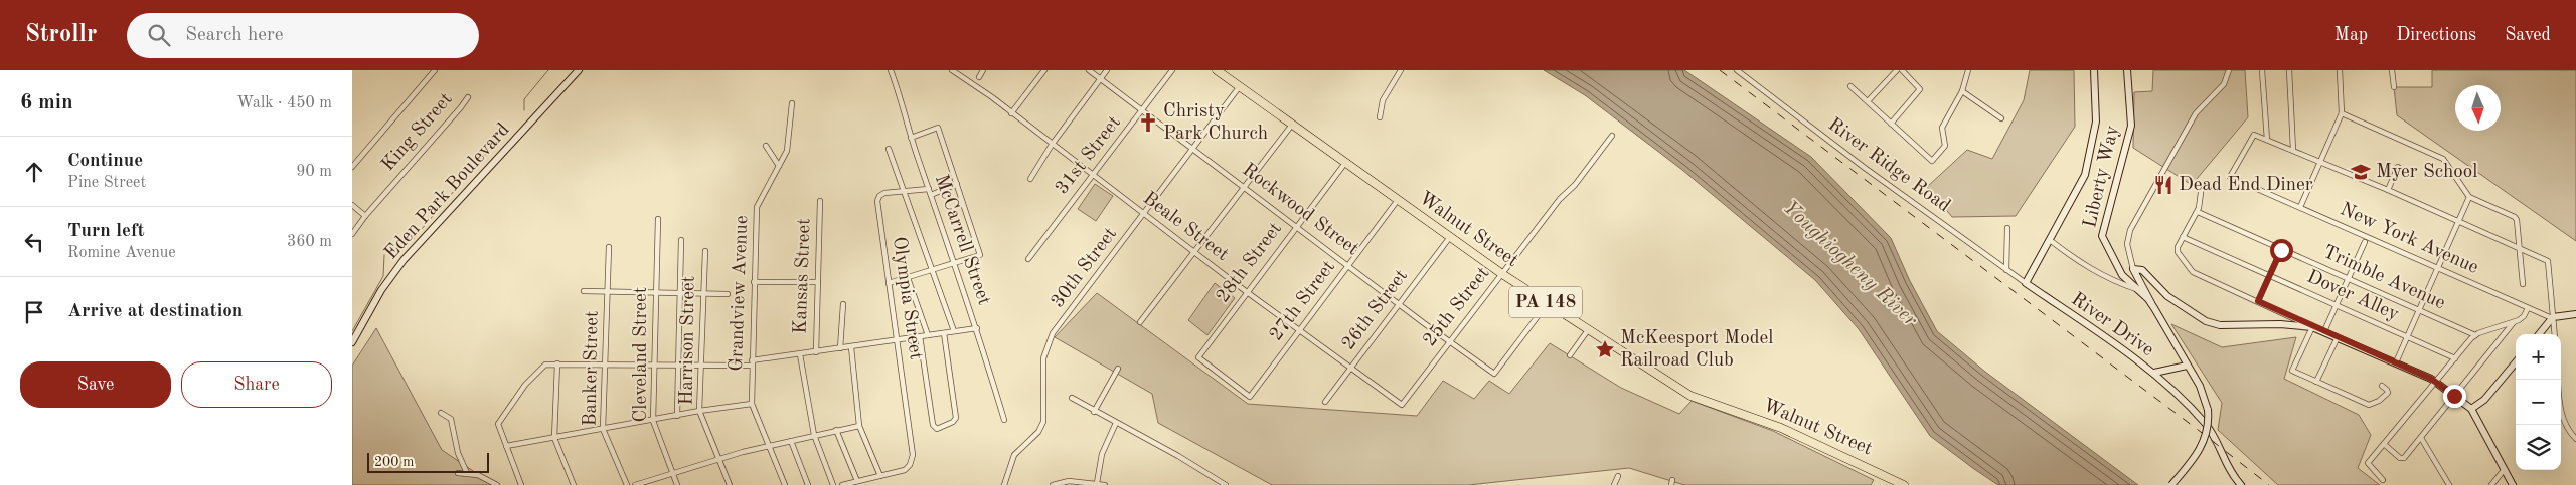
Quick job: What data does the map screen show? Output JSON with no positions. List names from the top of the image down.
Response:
{
  "streets": {
    "main road": ["Walnut Street", "PA 148"],
    "street": [
      "King Street",
      "31st Street",
      "River Ridge Road",
      "Liberty Way",
      "Eden Park Boulevard",
      "Rockwood Street",
      "Beale Street",
      "New York Avenue",
      "McCarrell Street",
      "28th Street",
      "30th Street",
      "Kansas Street",
      "Trimble Avenue",
      "Grandview Avenue",
      "Dover Alley",
      "Olympia Street",
      "27th Street",
      "25th Street",
      "26th Street",
      "River Drive",
      "Harrison Street",
      "Cleveland Street",
      "Banker Street"
    ]
  },
  "crossings": [
    ["31st Street", "Rockwood Street"],
    ["31st Street", "Beale Street"],
    ["River Ridge Road", "River Drive"],
    ["Liberty Way", "River Drive"],
    ["Rockwood Street", "Walnut Street"],
    ["Rockwood Street", "28th Street"],
    ["Rockwood Street", "30th Street"],
    ["Rockwood Street", "27th Street"],
    ["Rockwood Street", "25th Street"],
    ["Rockwood Street", "26th Street"],
    ["Beale Street", "28th Street"],
    ["Beale Street", "30th Street"],
    ["Beale Street", "27th Street"],
    ["Beale Street", "25th Street"],
    ["Beale Street", "26th Street"],
    ["Walnut Street", "28th Street"],
    ["Walnut Street", "30th Street"],
    ["Walnut Street", "27th Street"],
    ["Walnut Street", "25th Street"],
    ["Walnut Street", "26th Street"],
    ["McCarrell Street", "Olympia Street"],
    ["28th Street", "27th Street"]
  ],
  "water": ["Youghiogheny River"],
  "places": {
    "church": ["Christy Park Church"],
    "school or university": ["Myer School"],
    "restaurant": ["Dead End Diner"],
    "place": ["McKeesport Model Railroad Club"]
  },
  "scale_bar": "200 m",
  "north": "bottom",
  "page": {
    "header": "Strollr",
    "search": "Search here",
    "nav": ["Map", "Directions", "Saved"],
    "heading": ["6 min", "Walk · 450 m"],
    "list": [
      ["Continue", "Pine Street", "90 m"],
      ["Turn left", "Romine Avenue", "360 m"],
      "Arrive at destination"
    ],
    "map_buttons": ["+", "−"],
    "buttons": ["Save", "Share"],
    "scale": "200 m"
  }
}
